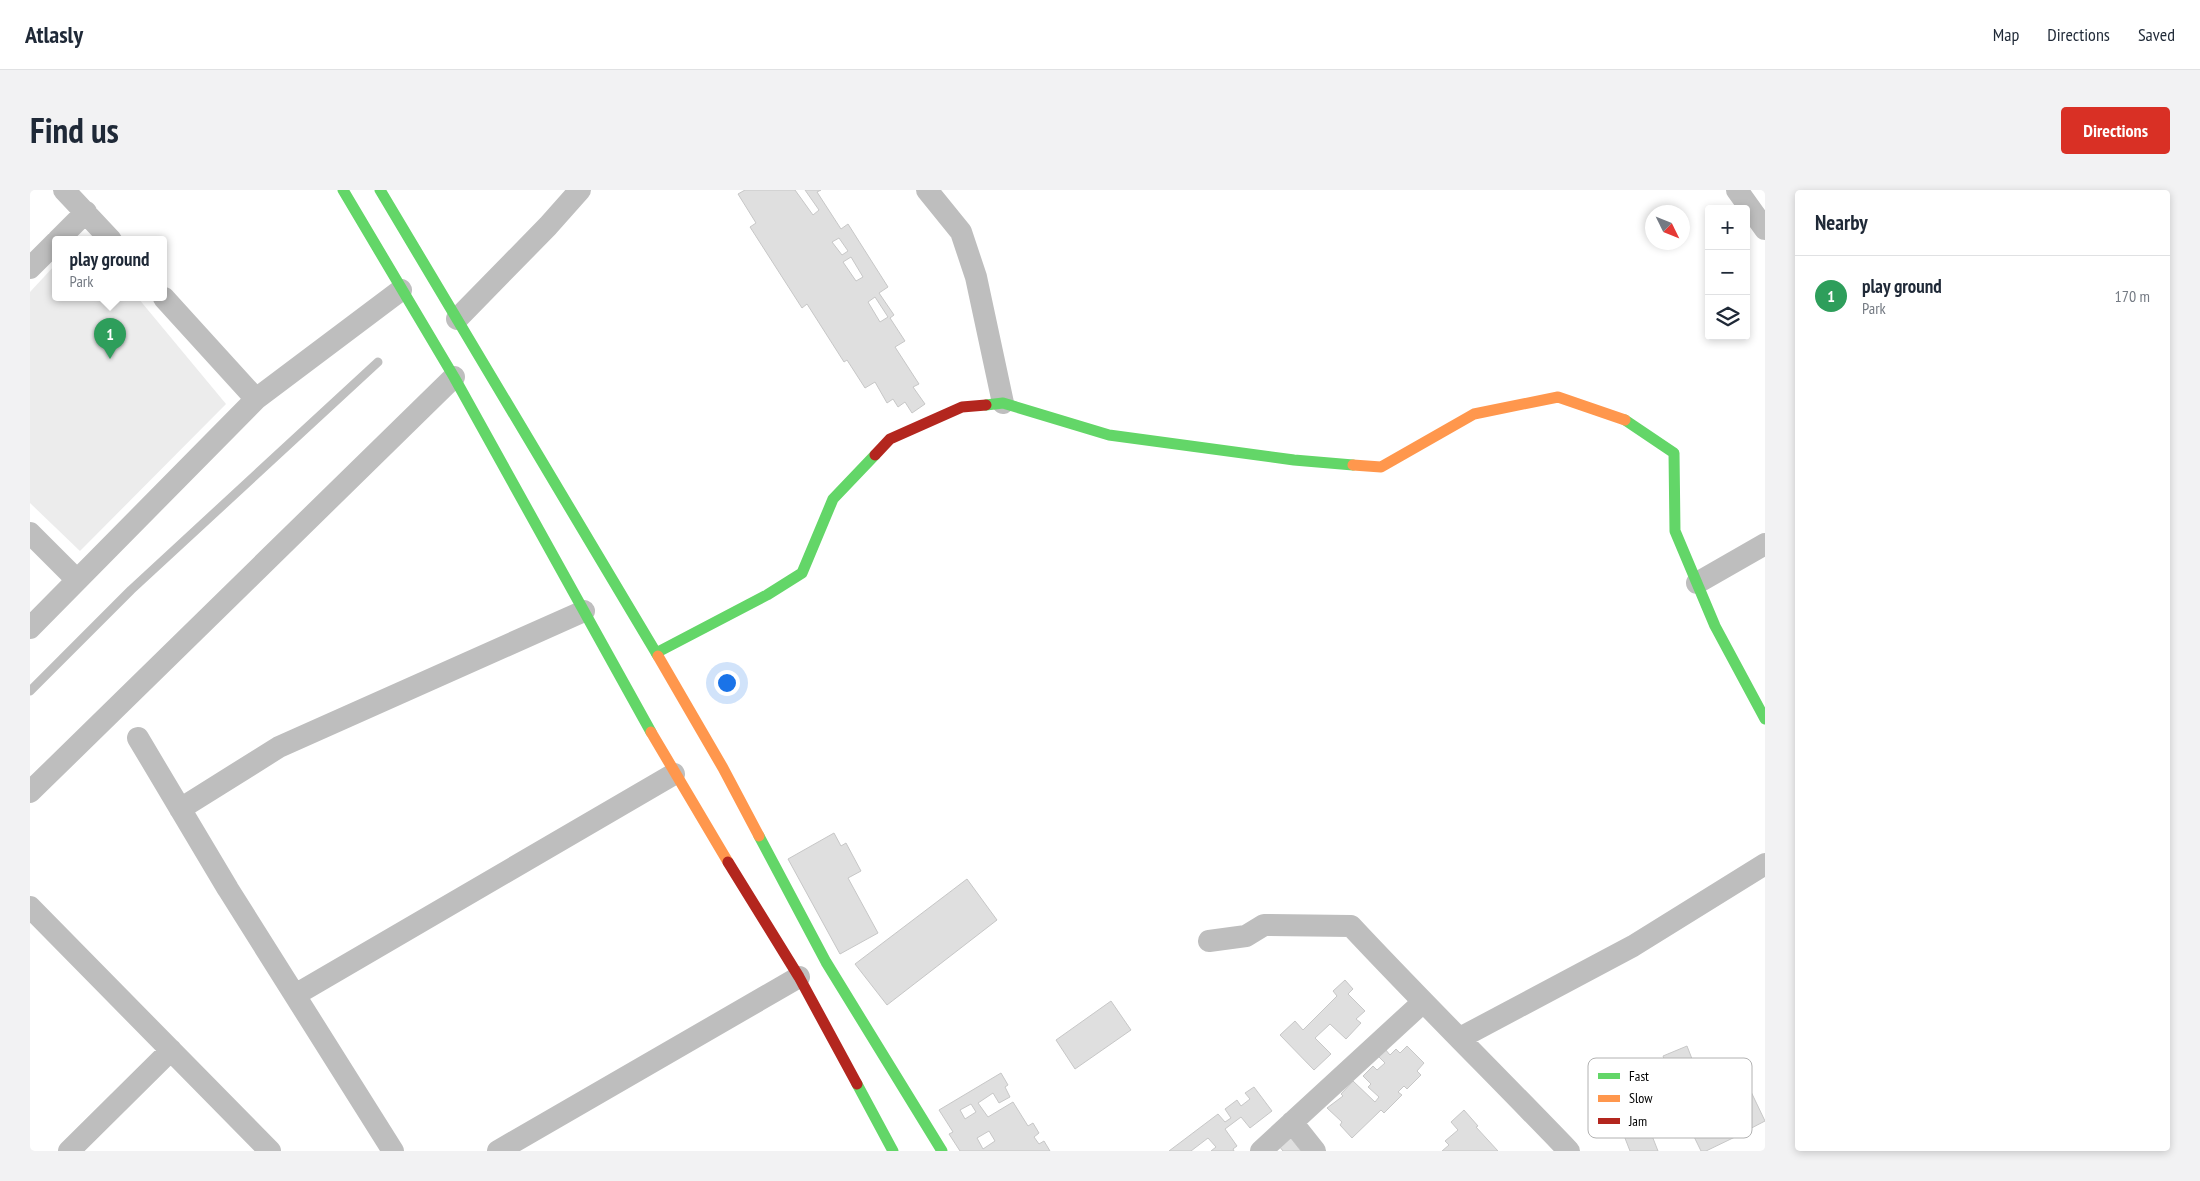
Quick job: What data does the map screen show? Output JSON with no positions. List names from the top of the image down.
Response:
{
  "legend": ["Fast", "Slow", "Jam"],
  "north": "bottom right",
  "page": {
    "header": "Atlasly",
    "nav": ["Map", "Directions", "Saved"],
    "title": "Find us",
    "buttons": "Directions",
    "heading": "Nearby",
    "map_buttons": ["+", "−"],
    "popup": ["play ground", "Park"],
    "list": [
      {
        "mark": "1",
        "name": "play ground",
        "note": "Park",
        "value": "170 m"
      }
    ],
    "pins": "1"
  }
}
